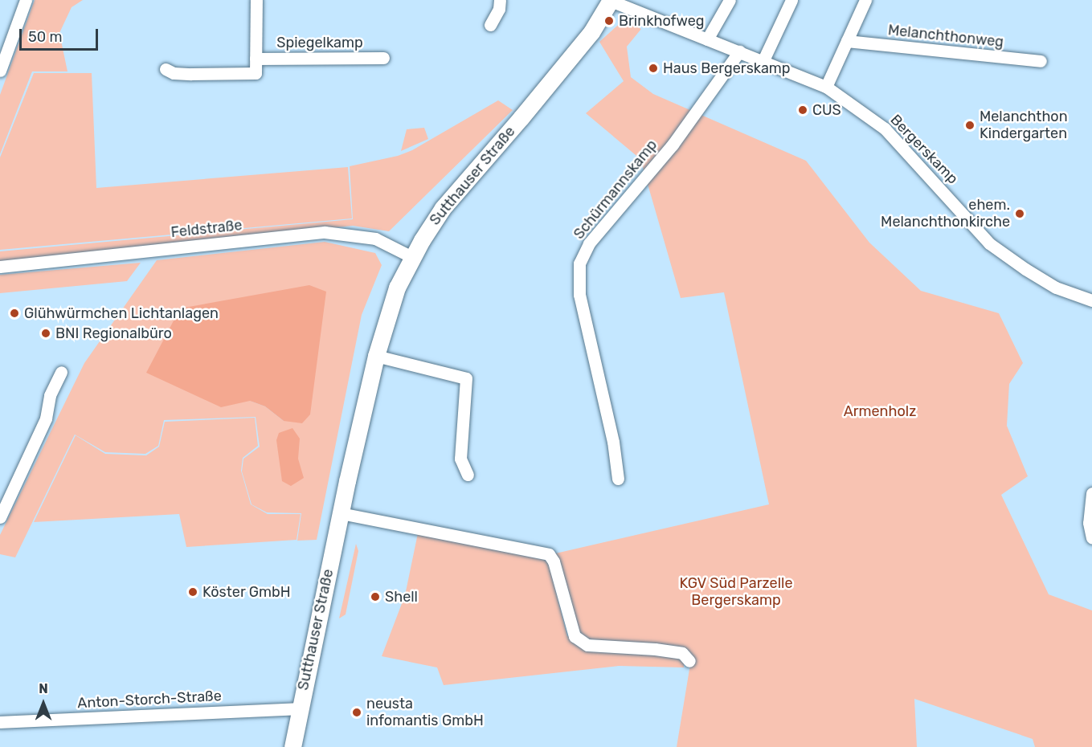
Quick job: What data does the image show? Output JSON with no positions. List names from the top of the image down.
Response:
{
  "streets": {
    "street": [
      "Melanchthonweg",
      "Spiegelkamp",
      "Bergerskamp",
      "Sutthauser Straße",
      "Schürmannskamp",
      "Feldstraße",
      "Anton-Storch-Straße"
    ]
  },
  "crossings": [
    ["Bergerskamp", "Sutthauser Straße"],
    ["Bergerskamp", "Schürmannskamp"],
    ["Sutthauser Straße", "Feldstraße"],
    ["Sutthauser Straße", "Anton-Storch-Straße"]
  ],
  "parks": ["Armenholz", "KGV Süd Parzelle Bergerskamp"],
  "places": [
    "Brinkhofweg",
    "Haus Bergerskamp",
    "CUS",
    "Melanchthon Kindergarten",
    "ehem. Melanchthonkirche",
    "Glühwürmchen Lichtanlagen",
    "BNI Regionalbüro",
    "Köster GmbH",
    "Shell",
    "neusta infomantis GmbH"
  ],
  "scale_bar": "50 m",
  "north": "top"
}
